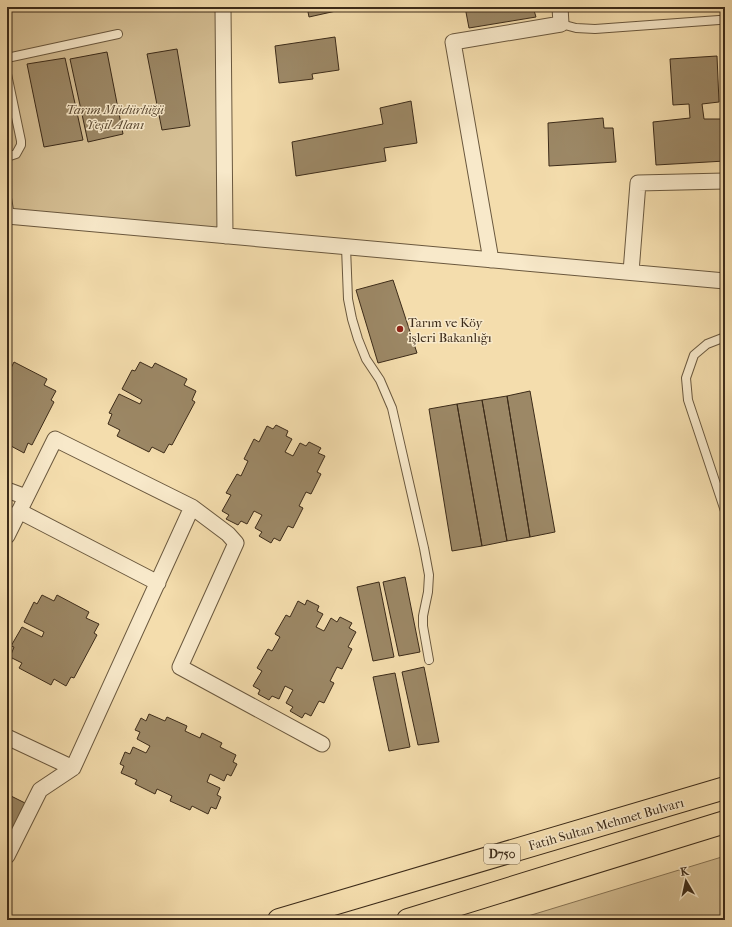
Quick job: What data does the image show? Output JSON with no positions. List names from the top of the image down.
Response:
{
  "streets": {
    "highway": ["Fatih Sultan Mehmet Bulvarı", "D750"]
  },
  "parks": ["Tarım Müdürlüğü Yeşil Alanı"],
  "places": ["Tarım ve Köy işleri Bakanlığı"],
  "north": "top"
}
